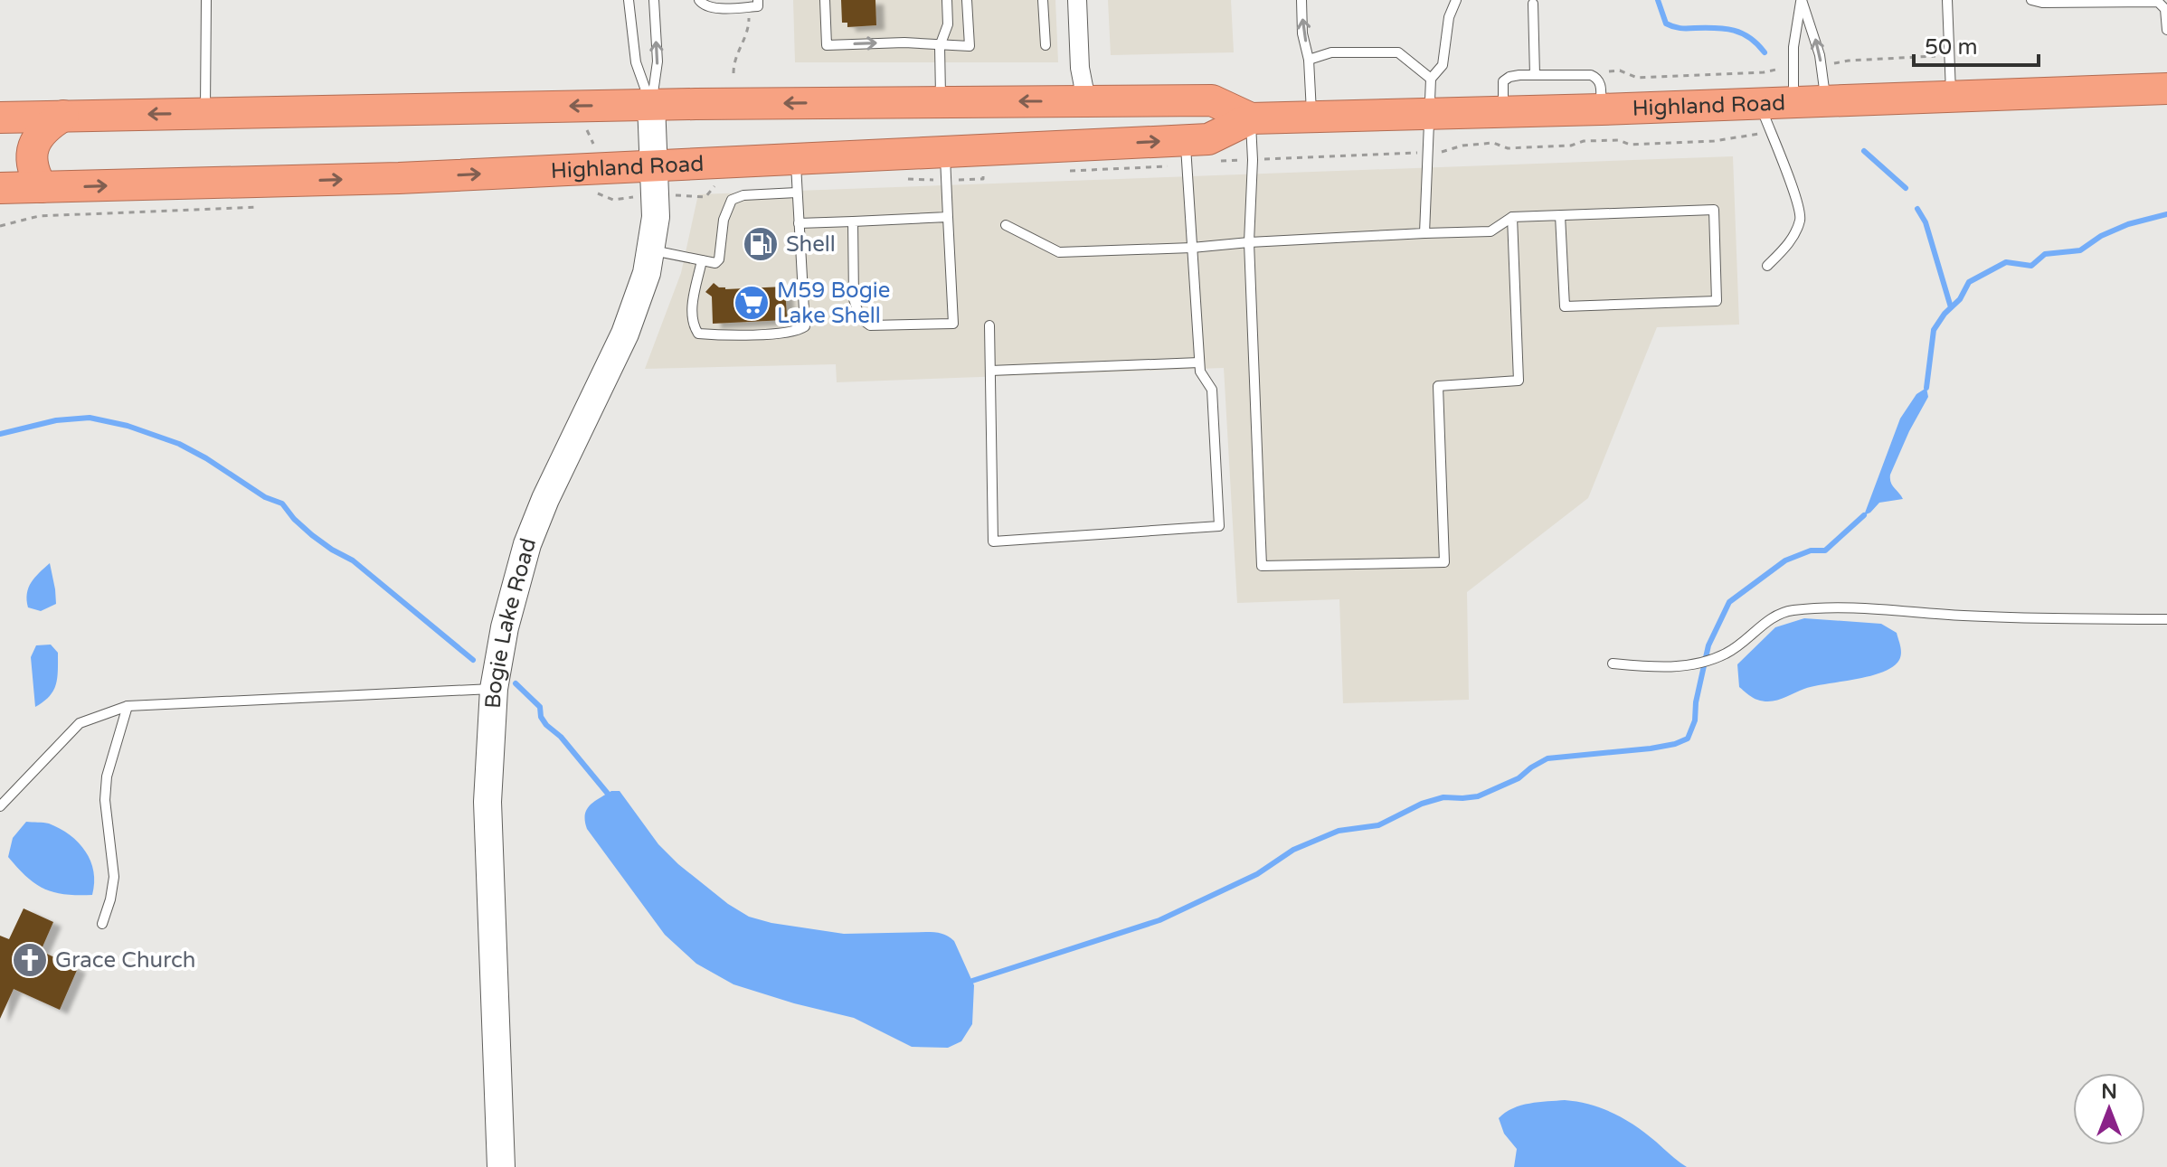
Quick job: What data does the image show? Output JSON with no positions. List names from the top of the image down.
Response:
{
  "streets": {
    "highway": ["Highland Road"],
    "main road": ["Bogie Lake Road"]
  },
  "crossings": [
    ["Highland Road", "Bogie Lake Road"]
  ],
  "places": {
    "fuel station": ["Shell"],
    "supermarket": ["M59 Bogie Lake Shell"],
    "church": ["Grace Church"]
  },
  "scale_bar": "50 m",
  "north": "top"
}
